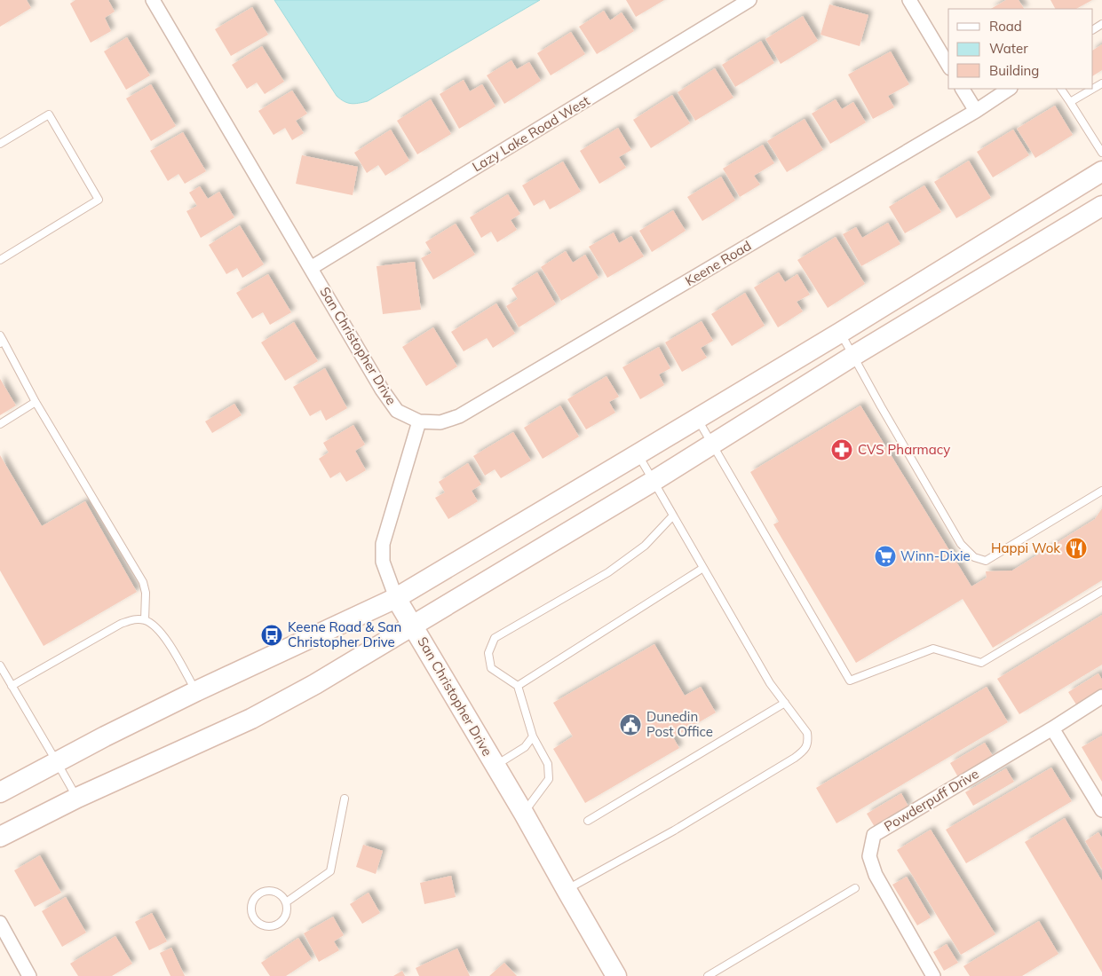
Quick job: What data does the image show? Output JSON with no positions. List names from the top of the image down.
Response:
{
  "streets": {
    "main road": ["San Christopher Drive"],
    "street": ["Lazy Lake Road West", "Keene Road", "Powderpuff Drive"]
  },
  "crossings": [
    ["Lazy Lake Road West", "San Christopher Drive"],
    ["Keene Road", "San Christopher Drive"]
  ],
  "places": {
    "pharmacy": ["CVS Pharmacy"],
    "restaurant": ["Happi Wok"],
    "supermarket": ["Winn-Dixie"],
    "bus stop": ["Keene Road & San Christopher Drive"],
    "public building": ["Dunedin Post Office"]
  },
  "legend": ["Road", "Water", "Building"]
}
